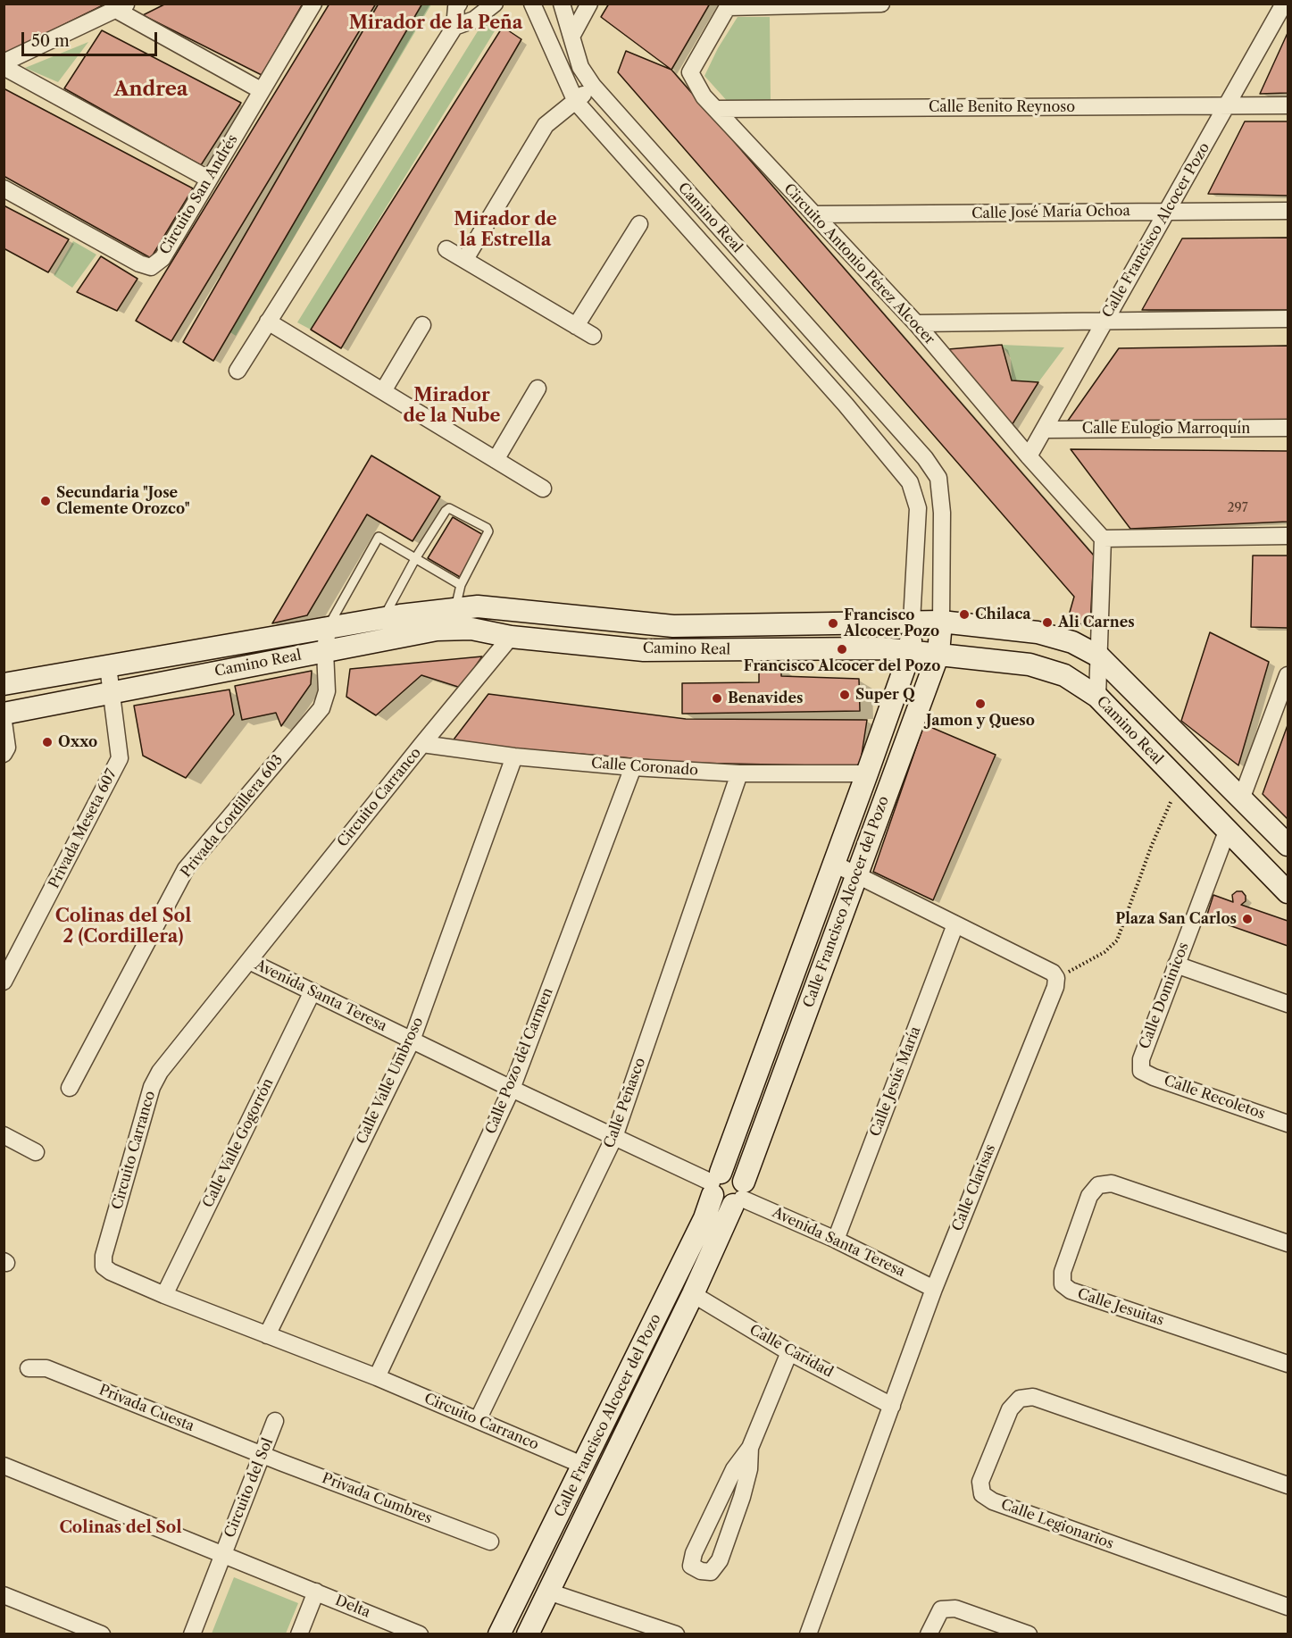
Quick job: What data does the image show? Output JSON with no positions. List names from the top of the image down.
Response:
{
  "streets": {
    "street": [
      "Calle Benito Reynoso",
      "Circuito San Andrés",
      "Calle José María Ochoa",
      "Camino Real",
      "Calle Francisco Alcocer Pozo",
      "Circuito Antonio Pérez Alcocer",
      "Calle Eulogio Marroquín",
      "Calle Coronado",
      "Circuito Carranco",
      "Privada Cordillera 603",
      "Privada Meseta 607",
      "Calle Francisco Alcocer del Pozo",
      "Avenida Santa Teresa",
      "Calle Dominicos",
      "Calle Pozo del Carmen",
      "Calle Valle Umbroso",
      "Calle Jesús María",
      "Calle Recoletos",
      "Calle Peñasco",
      "Calle Valle Gogorrón",
      "Calle Clarisas",
      "Calle Jesuitas",
      "Calle Caridad",
      "Privada Cuesta",
      "Circuito del Sol",
      "Privada Cumbres",
      "Calle Legionarios",
      "Delta"
    ]
  },
  "crossings": [
    ["Calle Benito Reynoso", "Calle Francisco Alcocer Pozo"],
    ["Calle Benito Reynoso", "Circuito Antonio Pérez Alcocer"],
    ["Calle José María Ochoa", "Calle Francisco Alcocer Pozo"],
    ["Calle José María Ochoa", "Circuito Antonio Pérez Alcocer"],
    ["Camino Real", "Circuito Carranco"],
    ["Camino Real", "Privada Cordillera 603"],
    ["Camino Real", "Privada Meseta 607"],
    ["Camino Real", "Calle Francisco Alcocer del Pozo"],
    ["Camino Real", "Calle Dominicos"],
    ["Calle Francisco Alcocer Pozo", "Circuito Antonio Pérez Alcocer"],
    ["Calle Francisco Alcocer Pozo", "Calle Eulogio Marroquín"],
    ["Calle Coronado", "Circuito Carranco"],
    ["Calle Coronado", "Calle Francisco Alcocer del Pozo"],
    ["Calle Coronado", "Calle Pozo del Carmen"],
    ["Calle Coronado", "Calle Valle Umbroso"],
    ["Calle Coronado", "Calle Peñasco"],
    ["Circuito Carranco", "Calle Francisco Alcocer del Pozo"],
    ["Circuito Carranco", "Avenida Santa Teresa"],
    ["Circuito Carranco", "Calle Pozo del Carmen"],
    ["Circuito Carranco", "Calle Valle Umbroso"],
    ["Circuito Carranco", "Calle Peñasco"],
    ["Circuito Carranco", "Calle Valle Gogorrón"],
    ["Calle Francisco Alcocer del Pozo", "Avenida Santa Teresa"],
    ["Calle Francisco Alcocer del Pozo", "Calle Caridad"],
    ["Avenida Santa Teresa", "Calle Pozo del Carmen"],
    ["Avenida Santa Teresa", "Calle Valle Umbroso"],
    ["Avenida Santa Teresa", "Calle Jesús María"],
    ["Avenida Santa Teresa", "Calle Peñasco"],
    ["Avenida Santa Teresa", "Calle Valle Gogorrón"],
    ["Avenida Santa Teresa", "Calle Clarisas"],
    ["Calle Dominicos", "Calle Recoletos"],
    ["Calle Clarisas", "Calle Caridad"],
    ["Privada Cuesta", "Circuito del Sol"],
    ["Privada Cuesta", "Privada Cumbres"],
    ["Circuito del Sol", "Privada Cumbres"],
    ["Circuito del Sol", "Delta"]
  ],
  "districts": [
    "Mirador de la Peña",
    "Andrea",
    "Mirador de la Estrella",
    "Mirador de la Nube",
    "Colinas del Sol 2 (Cordillera)",
    "Colinas del Sol"
  ],
  "places": [
    "Secundaria \"Jose Clemente Orozco\"",
    "Chilaca",
    "Ali Carnes",
    "Francisco Alcocer Pozo",
    "Francisco Alcocer del Pozo",
    "Super Q",
    "Benavides",
    "Jamon y Queso",
    "Oxxo",
    "Plaza San Carlos"
  ],
  "house_numbers": ["297"],
  "scale_bar": "50 m"
}
